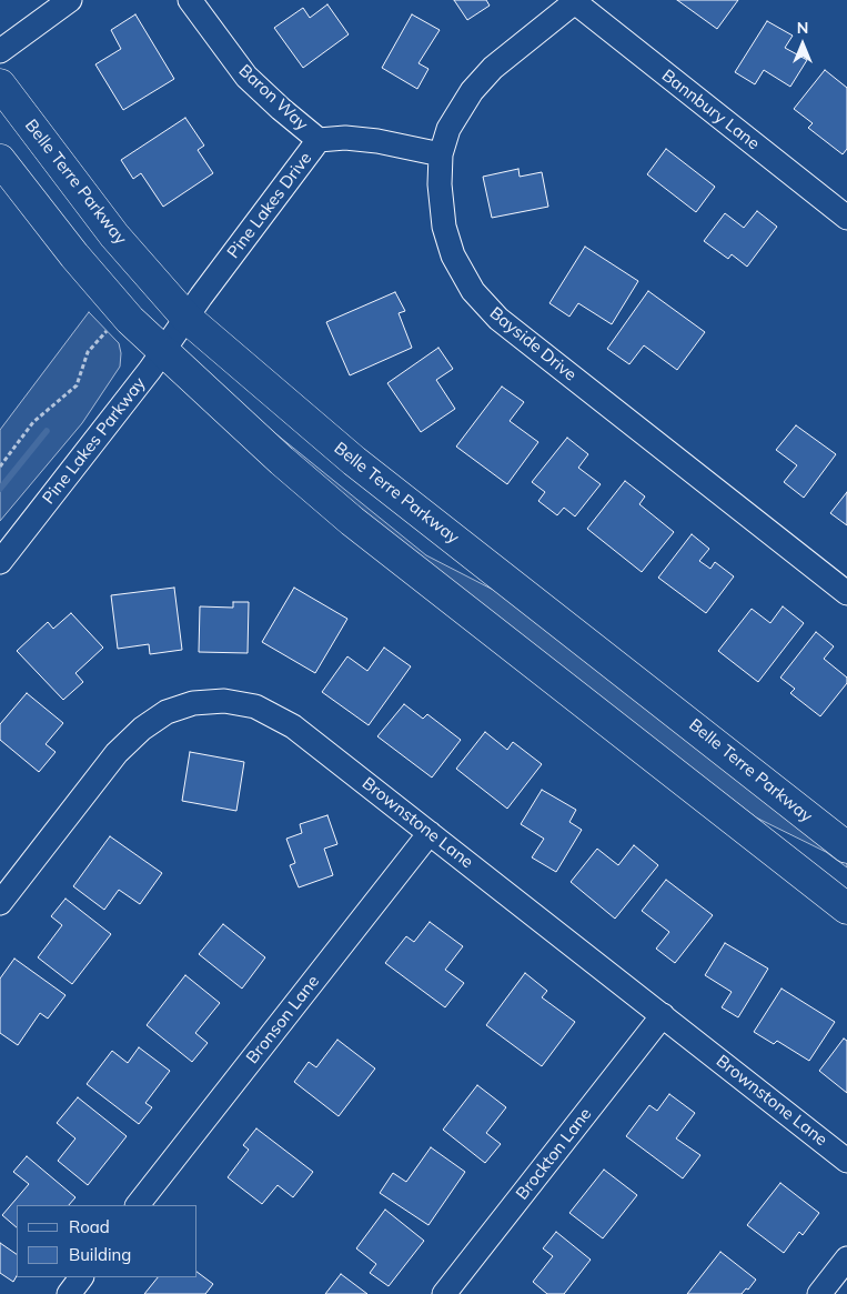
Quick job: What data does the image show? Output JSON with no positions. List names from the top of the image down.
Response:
{
  "streets": {
    "main road": ["Belle Terre Parkway"],
    "street": [
      "Baron Way",
      "Bannbury Lane",
      "Pine Lakes Drive",
      "Bayside Drive",
      "Pine Lakes Parkway",
      "Brownstone Lane",
      "Bronson Lane",
      "Brockton Lane"
    ]
  },
  "crossings": [
    ["Baron Way", "Pine Lakes Drive"],
    ["Bannbury Lane", "Bayside Drive"],
    ["Belle Terre Parkway", "Pine Lakes Drive"],
    ["Belle Terre Parkway", "Pine Lakes Parkway"],
    ["Pine Lakes Drive", "Bayside Drive"],
    ["Pine Lakes Drive", "Pine Lakes Parkway"],
    ["Brownstone Lane", "Bronson Lane"],
    ["Brownstone Lane", "Brockton Lane"]
  ],
  "legend": ["Road", "Building"],
  "north": "top"
}
